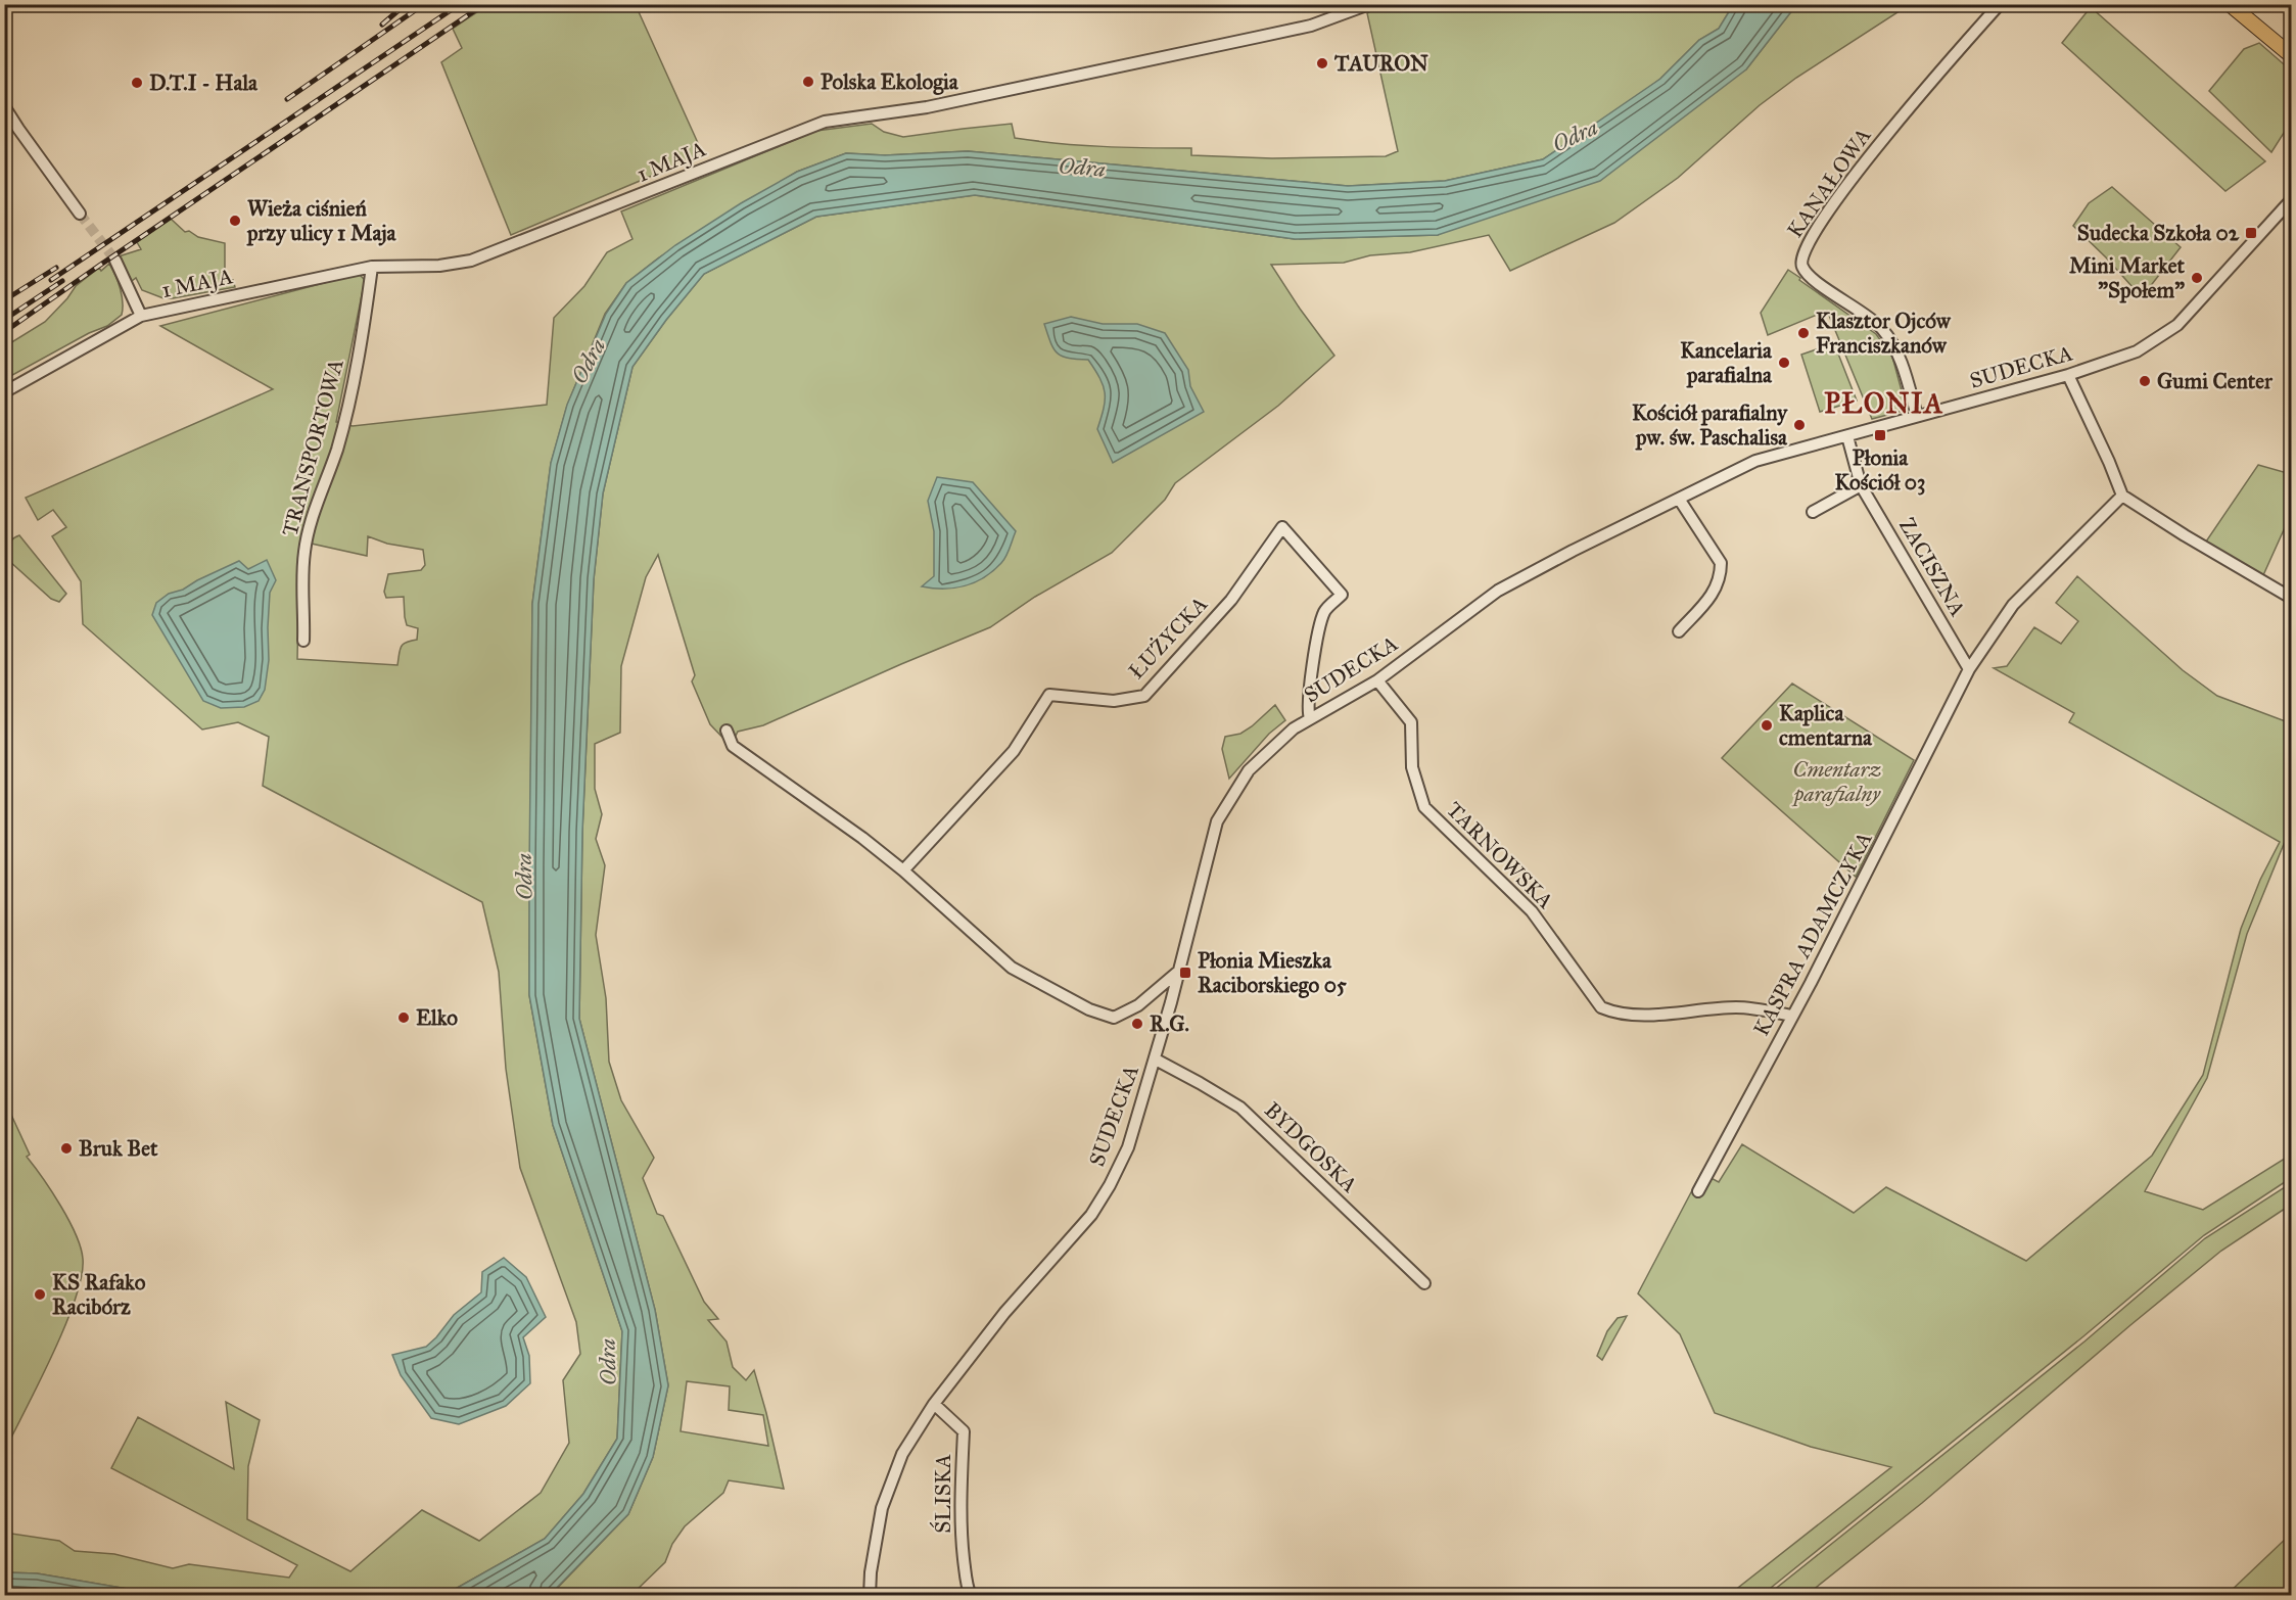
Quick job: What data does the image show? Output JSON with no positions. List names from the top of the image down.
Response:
{
  "streets": {
    "street": [
      "1 MAJA",
      "KANAŁOWA",
      "SUDECKA",
      "TRANSPORTOWA",
      "ZACISZNA",
      "ŁUŻYCKA",
      "TARNOWSKA",
      "KASPRA ADAMCZYKA",
      "BYDGOSKA",
      "ŚLISKA"
    ]
  },
  "crossings": [
    ["1 MAJA", "TRANSPORTOWA"],
    ["KANAŁOWA", "SUDECKA"],
    ["SUDECKA", "ZACISZNA"],
    ["SUDECKA", "ŁUŻYCKA"],
    ["SUDECKA", "TARNOWSKA"],
    ["SUDECKA", "BYDGOSKA"],
    ["SUDECKA", "ŚLISKA"],
    ["ZACISZNA", "KASPRA ADAMCZYKA"],
    ["TARNOWSKA", "KASPRA ADAMCZYKA"]
  ],
  "districts": ["PŁONIA"],
  "water": ["Odra"],
  "parks": ["Cmentarz parafialny"],
  "places": {
    "other": [
      "TAURON",
      "Polska Ekologia",
      "D.T.I - Hala",
      "Wieża ciśnień przy ulicy 1 Maja",
      "Mini Market \"Społem\"",
      "Klasztor Ojców Franciszkanów",
      "Kancelaria parafialna",
      "Gumi Center",
      "Kościół parafialny pw. św. Paschalisa",
      "Kaplica cmentarna",
      "Elko",
      "R.G.",
      "Bruk Bet",
      "KS Rafako Racibórz"
    ],
    "transit": ["Sudecka Szkoła 02", "Płonia Kościół 03", "Płonia Mieszka Raciborskiego 05"]
  }
}
